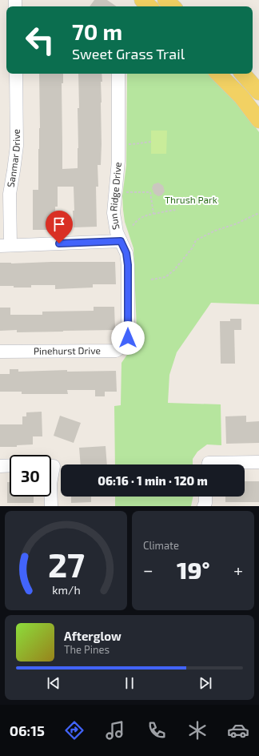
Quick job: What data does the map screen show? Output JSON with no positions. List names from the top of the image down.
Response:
{
  "streets": {
    "street": ["Sanmar Drive", "Sun Ridge Drive", "Pinehurst Drive"]
  },
  "crossings": [
    ["Sun Ridge Drive", "Pinehurst Drive"]
  ],
  "parks": ["Thrush Park"],
  "page": {
    "turn": ["70 m", "Sweet Grass Trail"],
    "limit": "30",
    "trip": "06:16 · 1 min · 120 m",
    "tile": "Climate",
    "heat": ["−", "19°", "+"],
    "song": ["Afterglow", "The Pines"],
    "tabs": "06:15",
    "gauge": ["27", "km/h"]
  }
}
